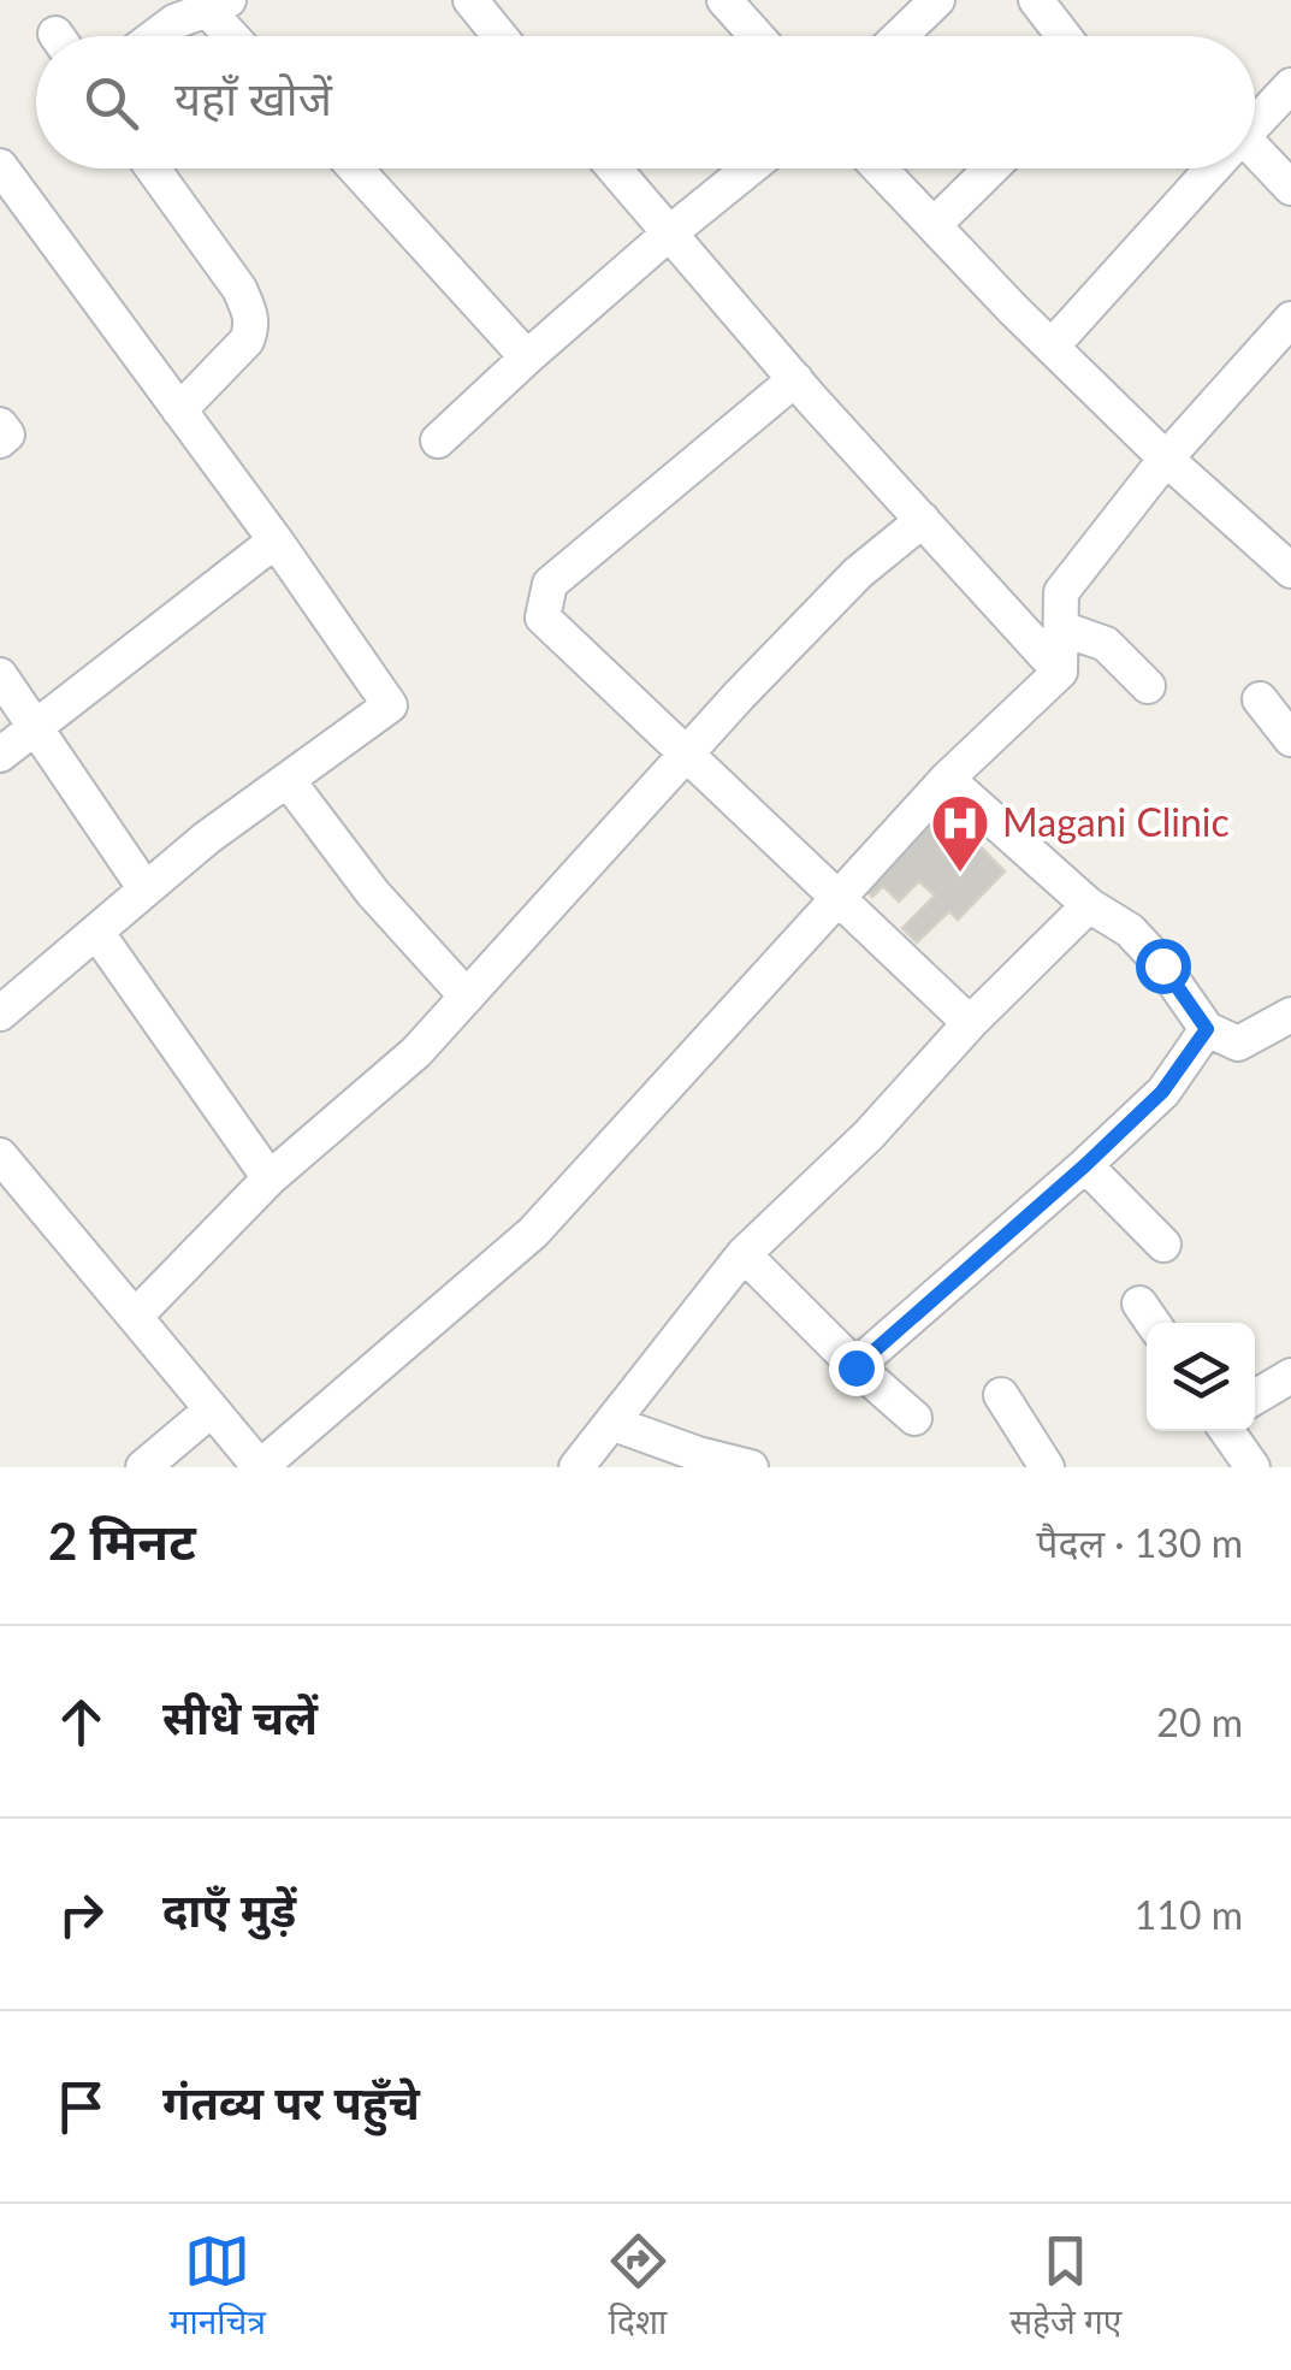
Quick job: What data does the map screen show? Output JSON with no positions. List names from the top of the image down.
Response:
{
  "places": {
    "hospital": ["Magani Clinic"]
  },
  "page": {
    "search": "यहाँ खोजें",
    "heading": ["2 मिनट", "पैदल · 130 m"],
    "list": [
      ["सीधे चलें", "20 m"],
      ["दाएँ मुड़ें", "110 m"],
      "गंतव्य पर पहुँचे"
    ],
    "nav": ["मानचित्र", "दिशा", "सहेजे गए"]
  }
}
